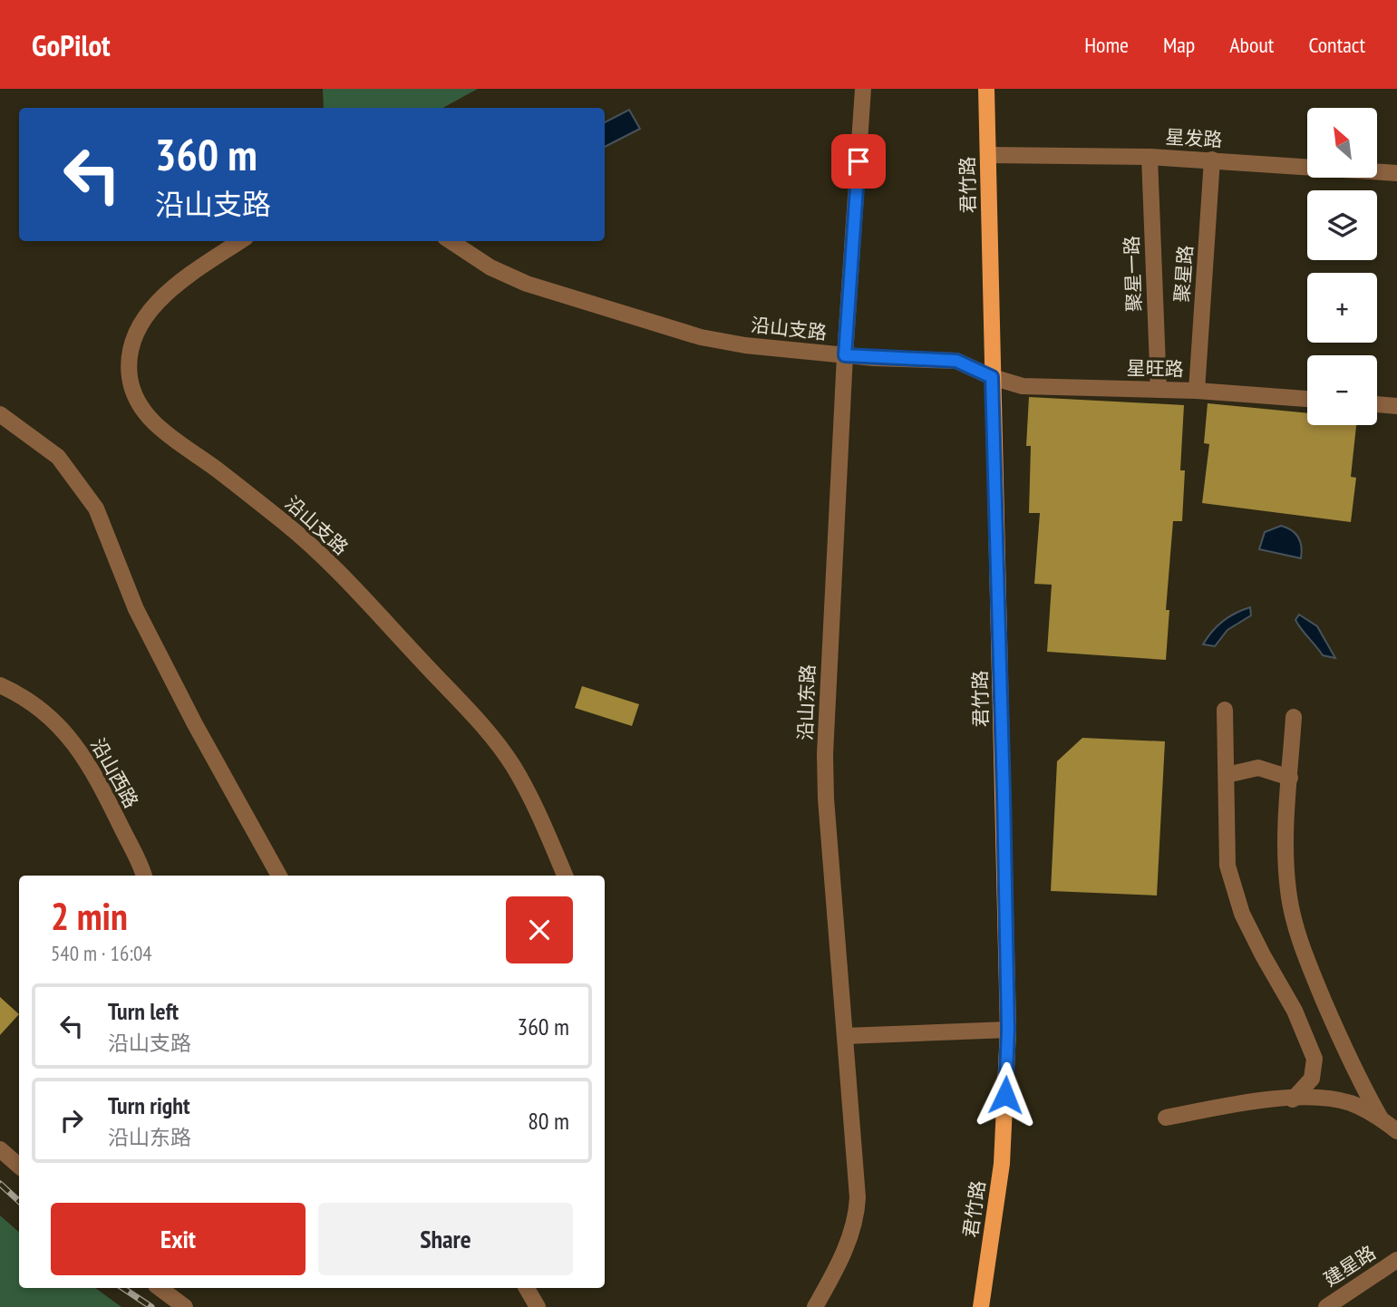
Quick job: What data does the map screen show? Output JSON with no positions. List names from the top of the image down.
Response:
{
  "streets": {
    "main road": ["君竹路"],
    "street": [
      "星发路",
      "聚星一路",
      "聚星路",
      "沿山支路",
      "星旺路",
      "沿山东路",
      "沿山西路",
      "建星路"
    ]
  },
  "crossings": [
    ["星发路", "君竹路"],
    ["星发路", "聚星一路"],
    ["星发路", "聚星路"],
    ["君竹路", "沿山支路"],
    ["君竹路", "星旺路"],
    ["聚星一路", "星旺路"],
    ["聚星路", "星旺路"],
    ["沿山支路", "星旺路"],
    ["沿山支路", "沿山东路"]
  ],
  "north": "top left",
  "page": {
    "header": "GoPilot",
    "nav": [
      "Home",
      "Map",
      "About",
      "Contact"
    ],
    "map_buttons": ["+", "−"],
    "turn": ["360 m", "沿山支路"],
    "heading": ["2 min", "540 m · 16:04"],
    "list": [
      {
        "name": "Turn left",
        "note": "沿山支路",
        "value": "360 m"
      },
      {
        "name": "Turn right",
        "note": "沿山东路",
        "value": "80 m"
      }
    ],
    "buttons": ["Exit", "Share"]
  }
}
